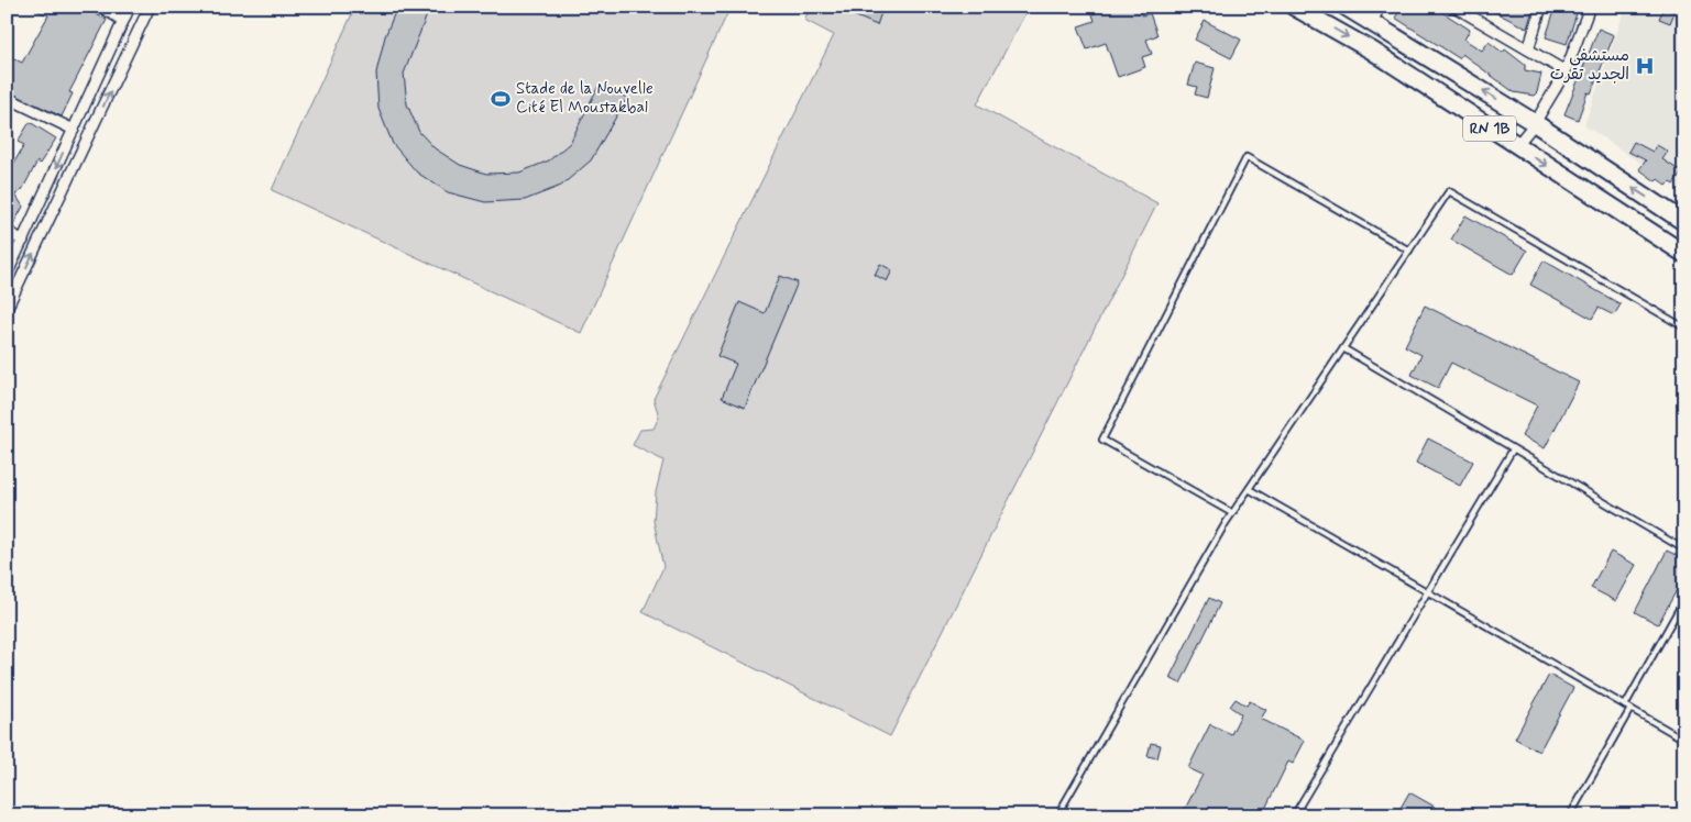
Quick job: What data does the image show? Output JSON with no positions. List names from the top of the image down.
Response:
{
  "streets": {
    "main road": ["RN 1B"]
  },
  "places": {
    "hospital": ["مستشفى الجديد تقرت"],
    "sports": ["Stade de la Nouvelle Cité El Moustakbal"]
  }
}
